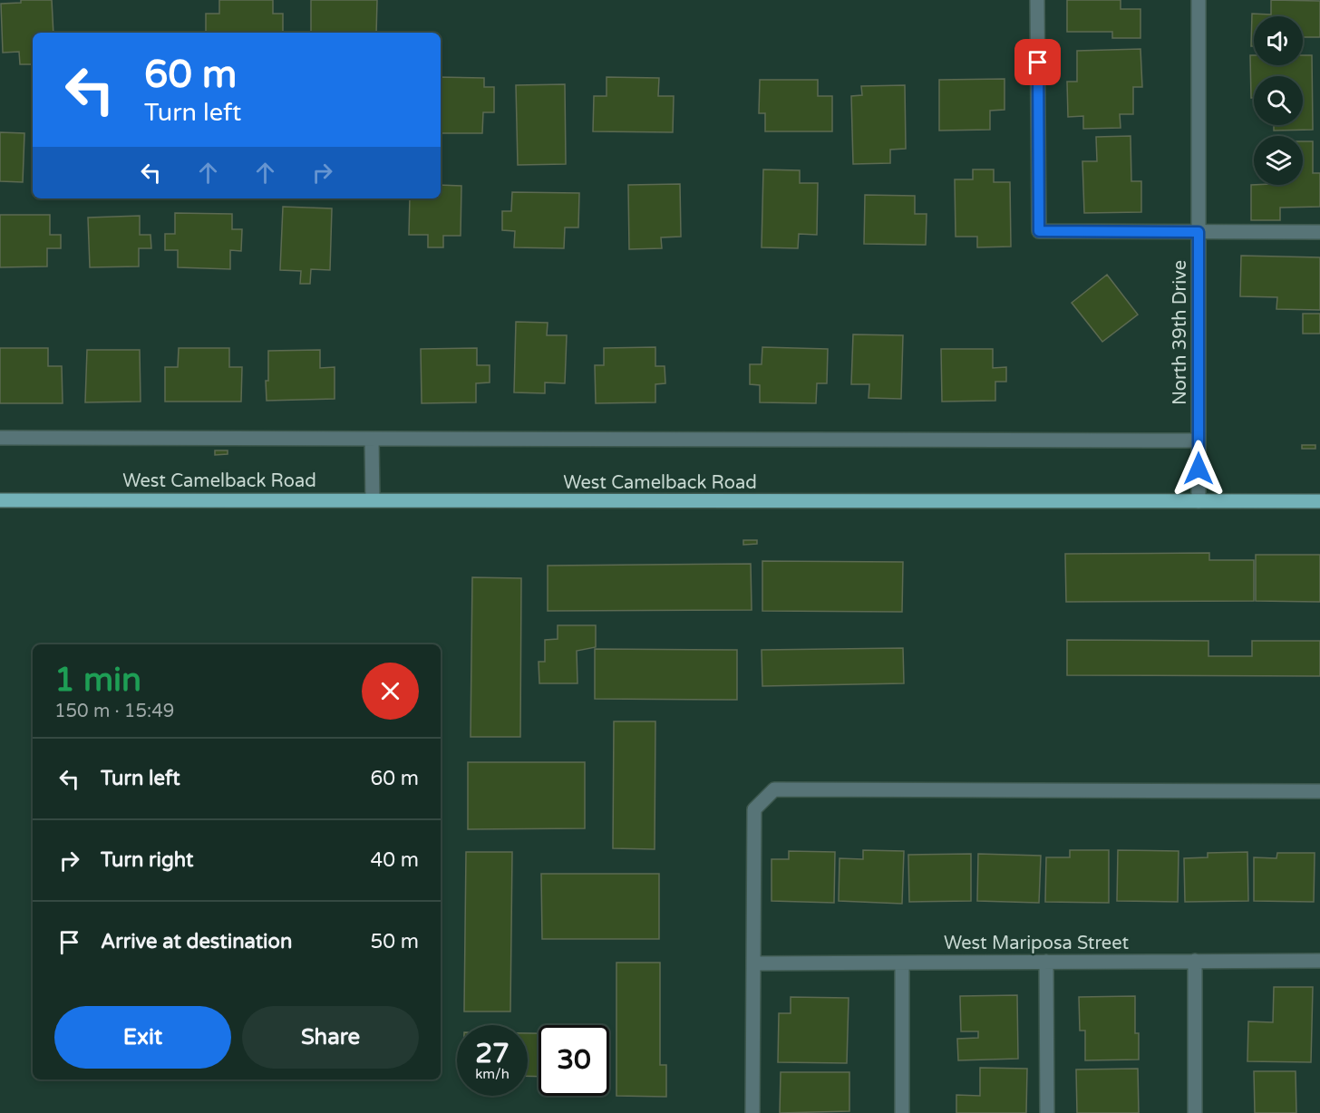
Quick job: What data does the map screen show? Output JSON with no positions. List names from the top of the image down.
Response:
{
  "streets": {
    "main road": ["West Camelback Road"],
    "street": ["North 39th Drive", "West Mariposa Street"]
  },
  "crossings": [
    ["North 39th Drive", "West Camelback Road"]
  ],
  "page": {
    "turn": ["60 m", "Turn left"],
    "heading": ["1 min", "150 m · 15:49"],
    "list": [
      {
        "name": "Turn left",
        "value": "60 m"
      },
      {
        "name": "Turn right",
        "value": "40 m"
      },
      {
        "name": "Arrive at destination",
        "value": "50 m"
      }
    ],
    "buttons": ["Exit", "Share"],
    "speed": "27 km/h",
    "limit": "30"
  }
}
